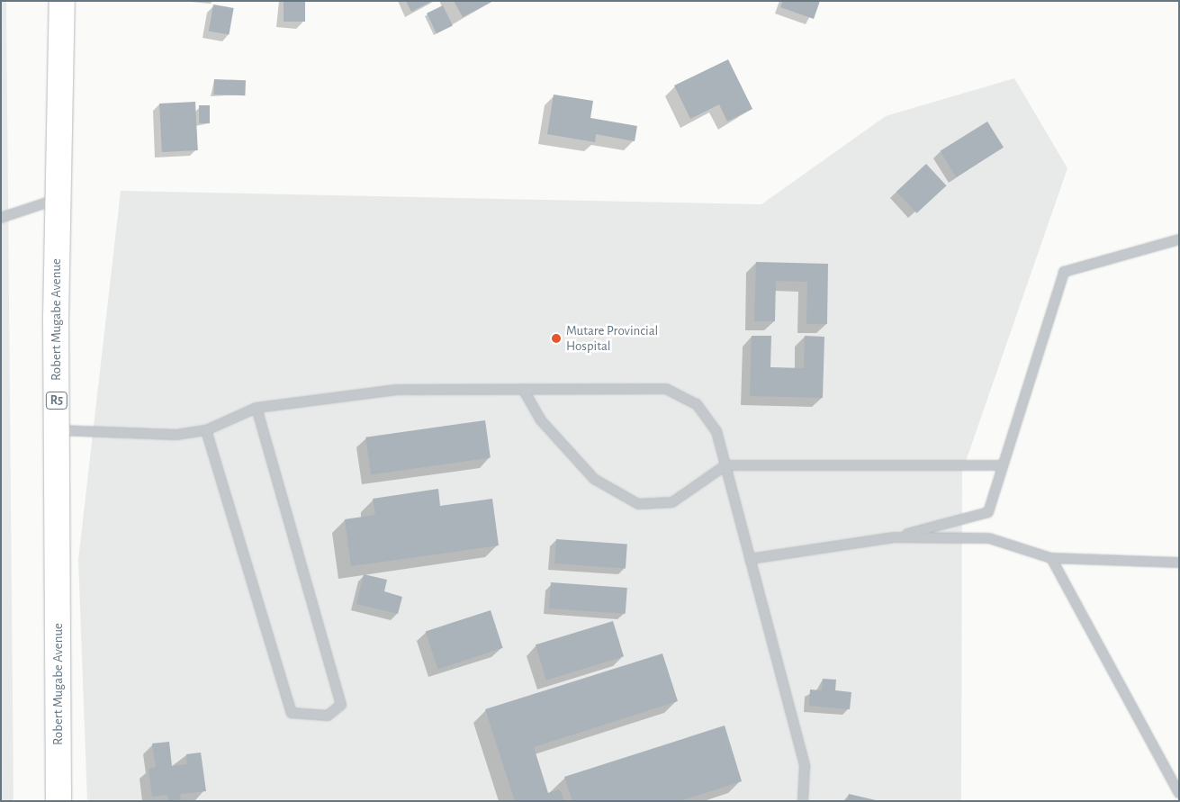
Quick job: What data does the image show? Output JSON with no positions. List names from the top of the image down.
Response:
{
  "streets": {
    "highway": ["Robert Mugabe Avenue", "R5"]
  },
  "places": ["Mutare Provincial Hospital"]
}
